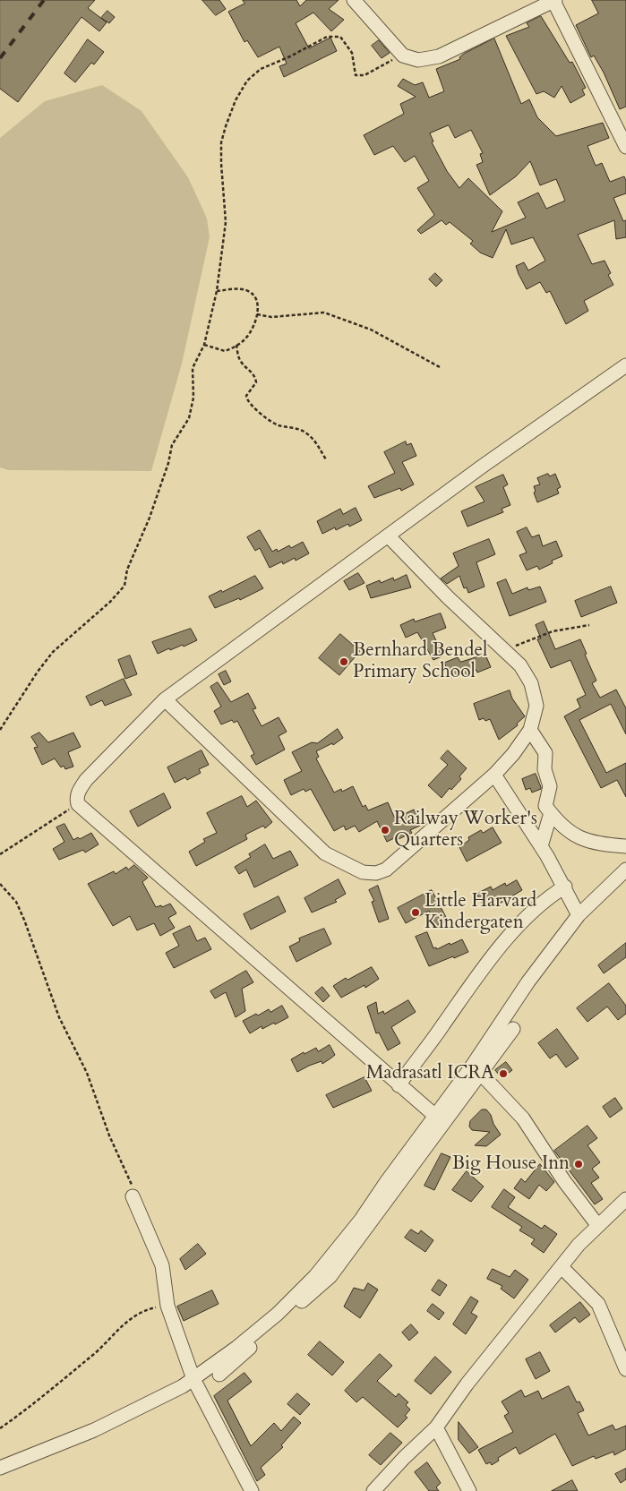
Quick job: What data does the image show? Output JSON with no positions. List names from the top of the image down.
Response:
{
  "places": [
    "Bernhard Bendel Primary School",
    "Railway Worker's Quarters",
    "Little Harvard Kindergaten",
    "Madrasatl ICRA",
    "Big House Inn"
  ]
}
